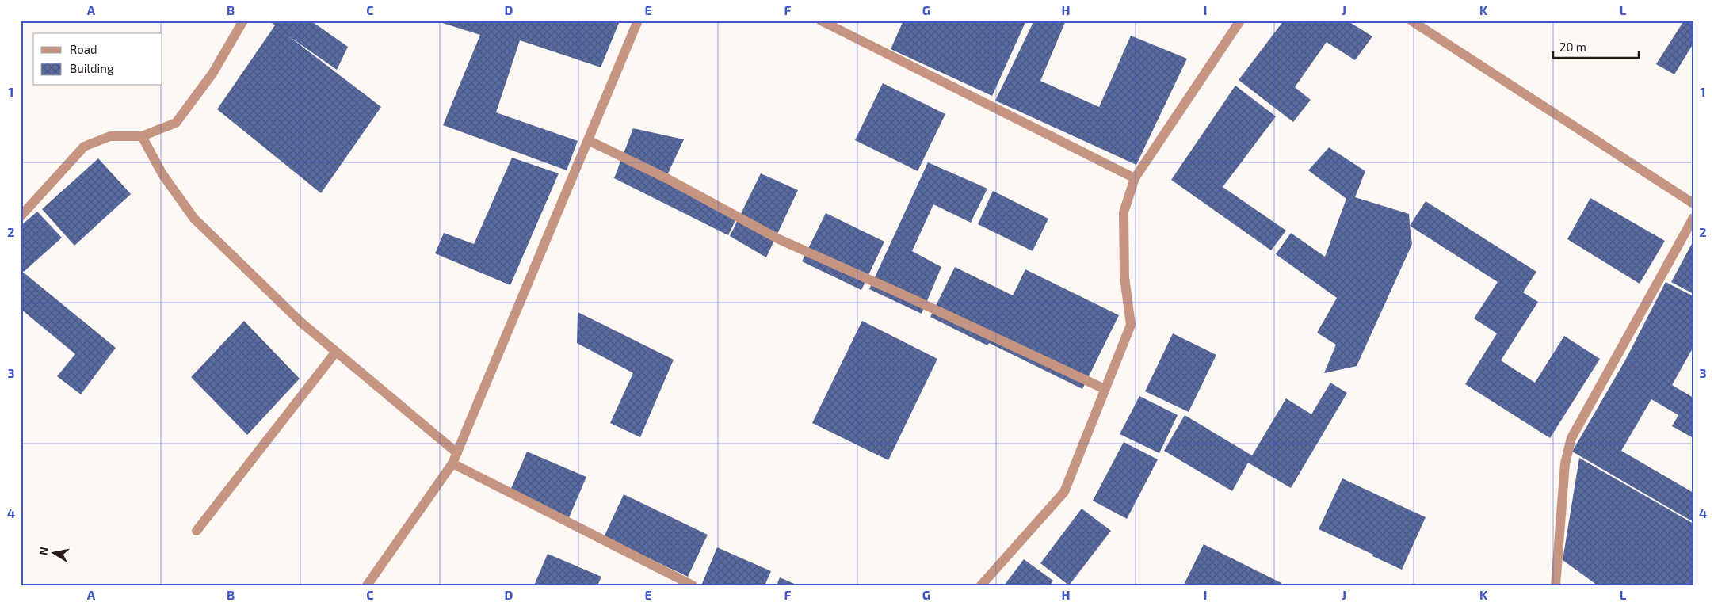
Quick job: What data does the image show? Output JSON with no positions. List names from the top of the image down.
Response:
{
  "legend": ["Road", "Building"],
  "scale_bar": "20 m",
  "north": "left",
  "grid": {
    "columns": [
      "A",
      "B",
      "C",
      "D",
      "E",
      "F",
      "G",
      "H",
      "I",
      "J",
      "K",
      "L"
    ],
    "rows": [
      "1",
      "2",
      "3",
      "4"
    ]
  }
}
